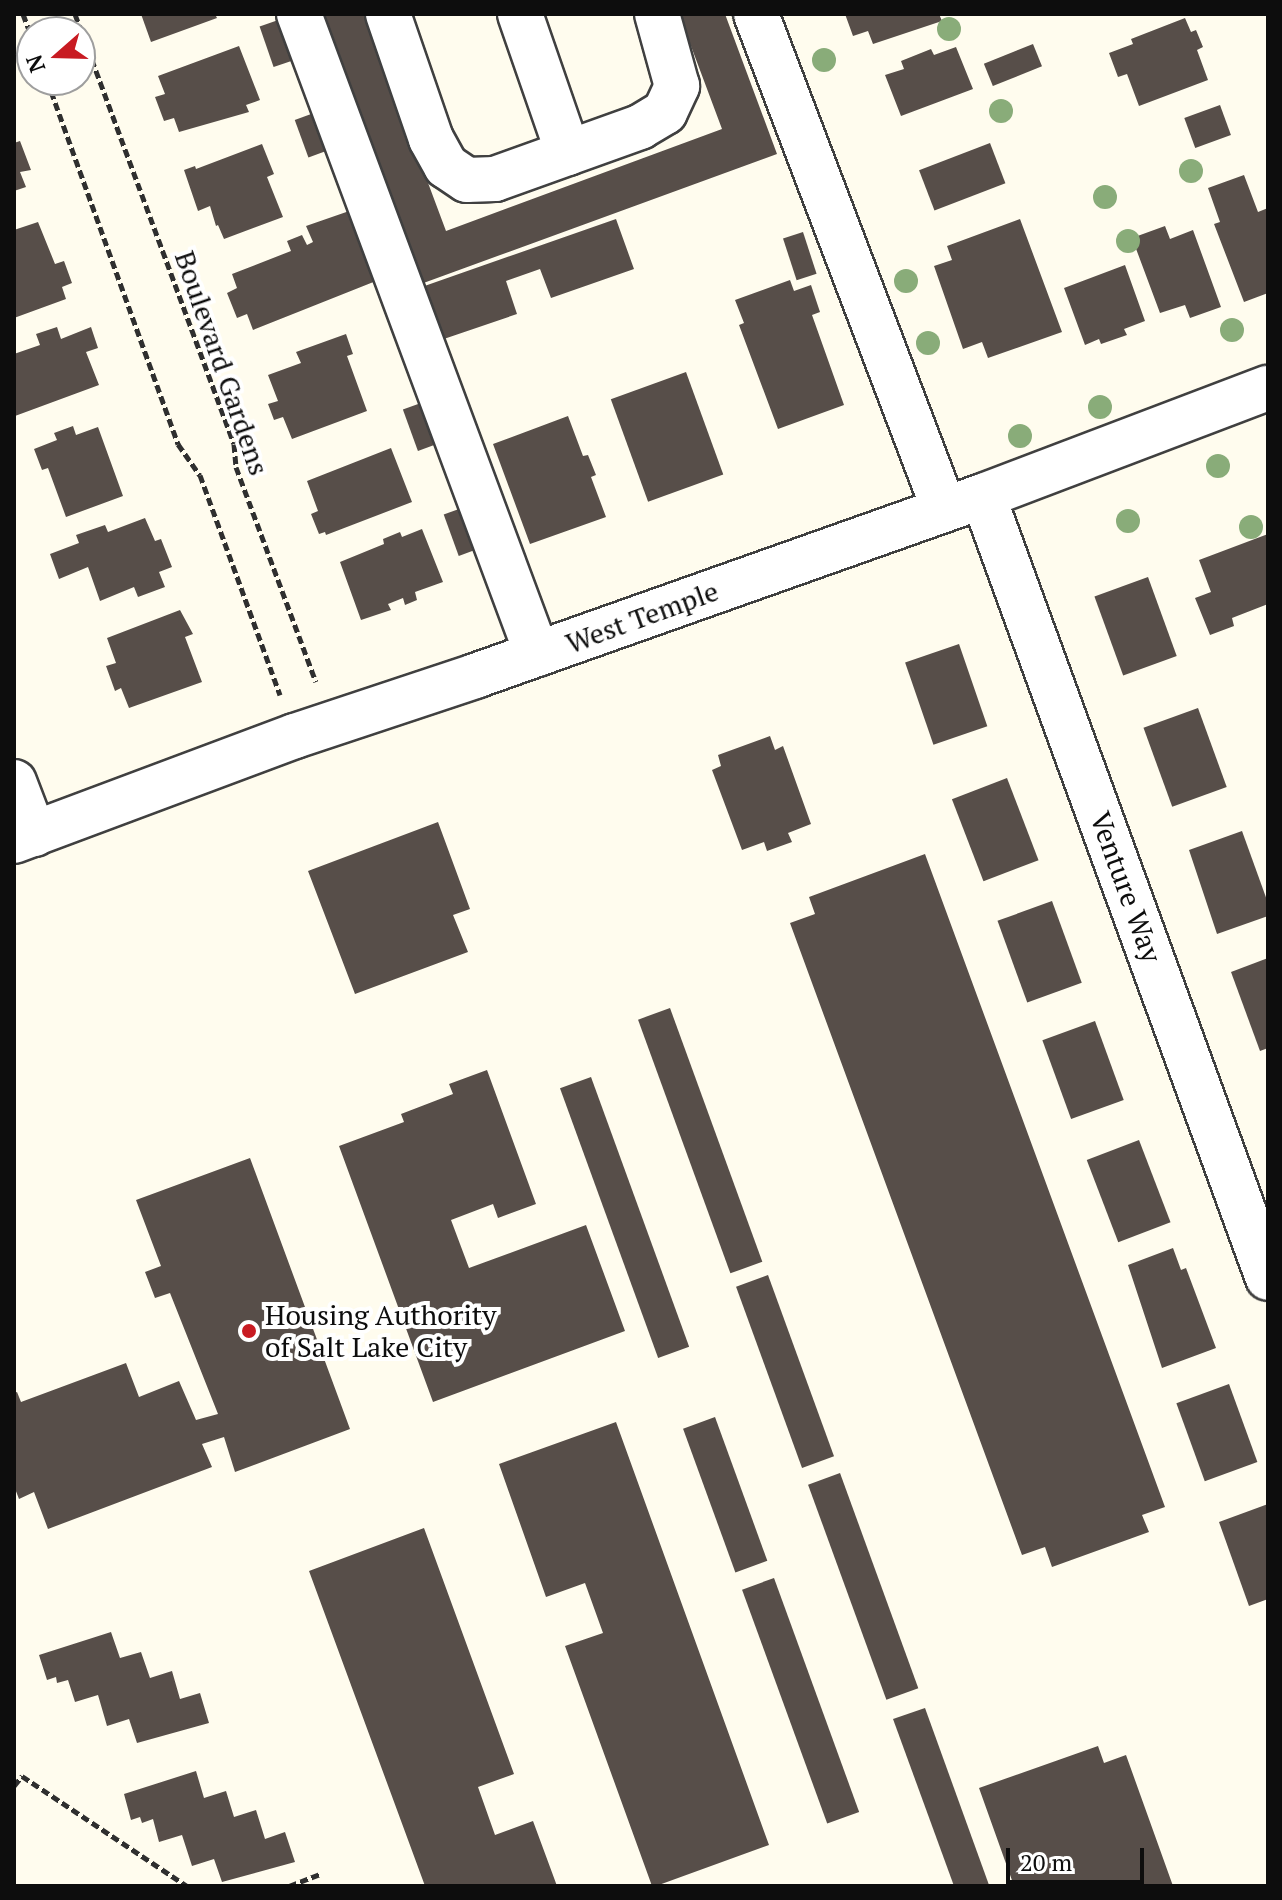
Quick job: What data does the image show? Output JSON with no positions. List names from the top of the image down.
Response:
{
  "streets": {
    "street": ["West Temple", "Venture Way"],
    "path": ["Boulevard Gardens"]
  },
  "crossings": [
    ["Boulevard Gardens", "West Temple"],
    ["West Temple", "Venture Way"]
  ],
  "places": ["Housing Authority of Salt Lake City"],
  "scale_bar": "20 m",
  "north": "left"
}
